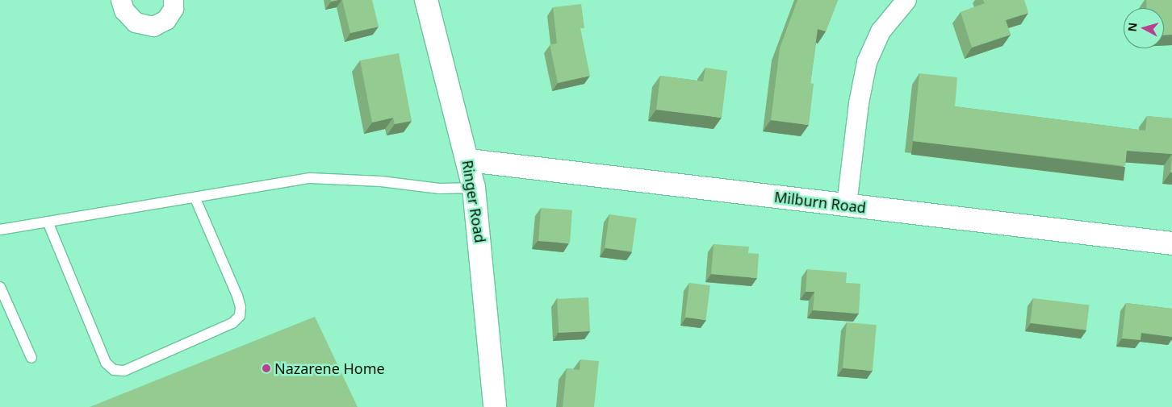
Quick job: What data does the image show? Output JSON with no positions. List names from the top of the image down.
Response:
{
  "streets": {
    "street": ["Ringer Road", "Milburn Road"]
  },
  "crossings": [
    ["Ringer Road", "Milburn Road"]
  ],
  "places": ["Nazarene Home"],
  "north": "left"
}
